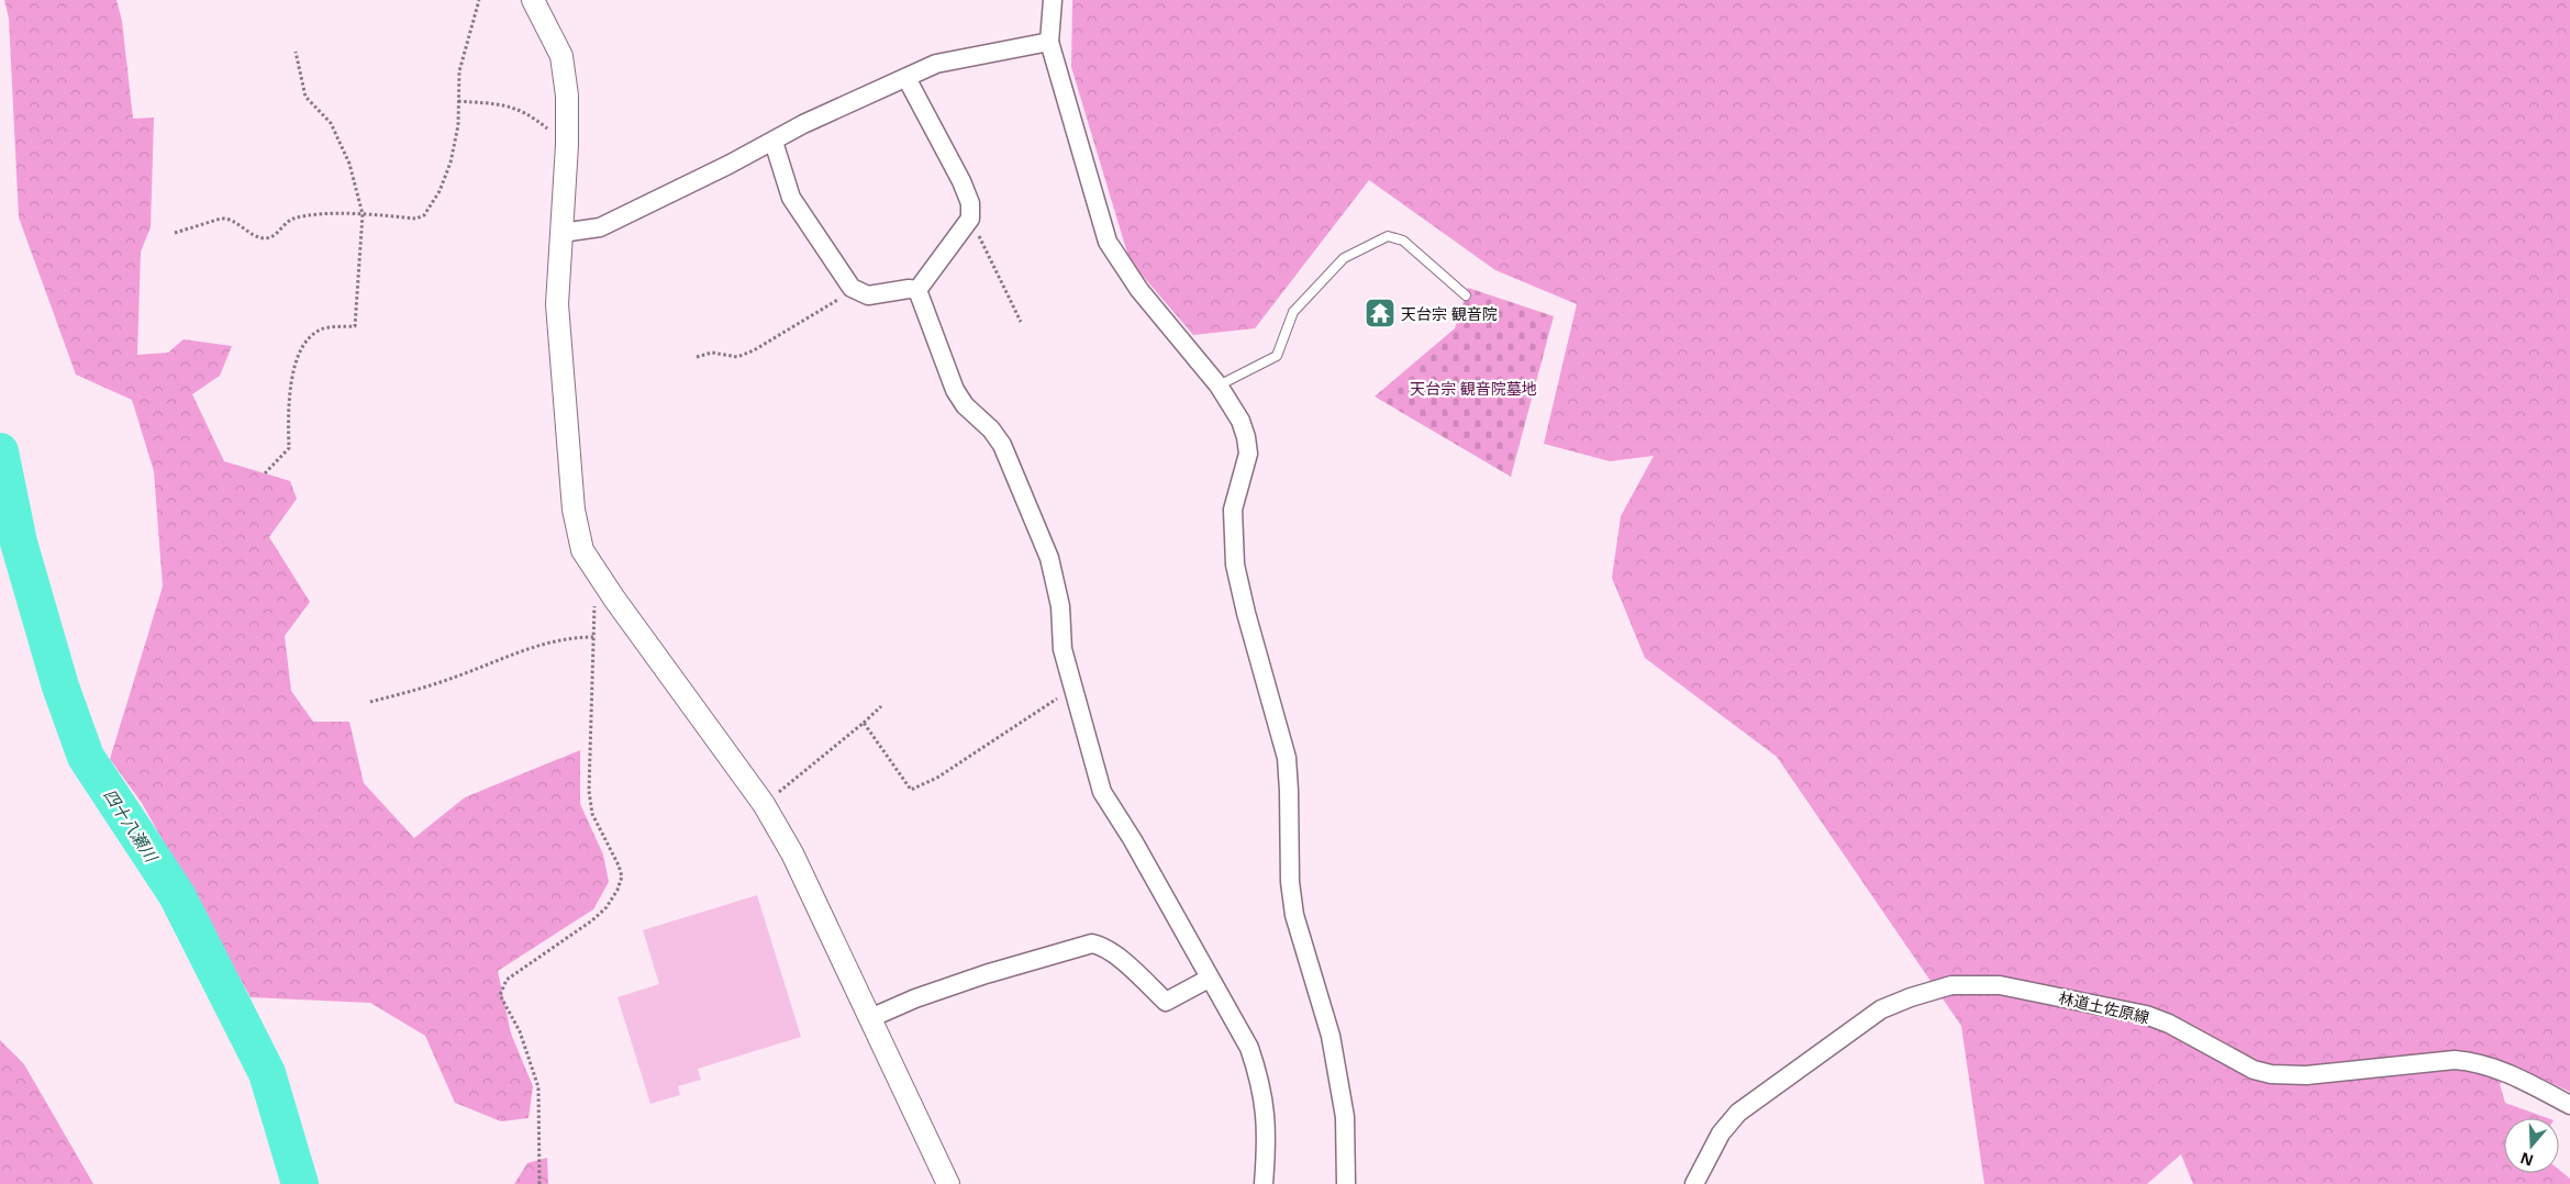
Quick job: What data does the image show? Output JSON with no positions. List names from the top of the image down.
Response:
{
  "streets": {
    "street": ["林道土佐原線"]
  },
  "water": ["四十八瀬川"],
  "parks": ["天台宗 観音院墓地"],
  "places": {
    "temple": ["天台宗 観音院"]
  },
  "north": "bottom"
}
